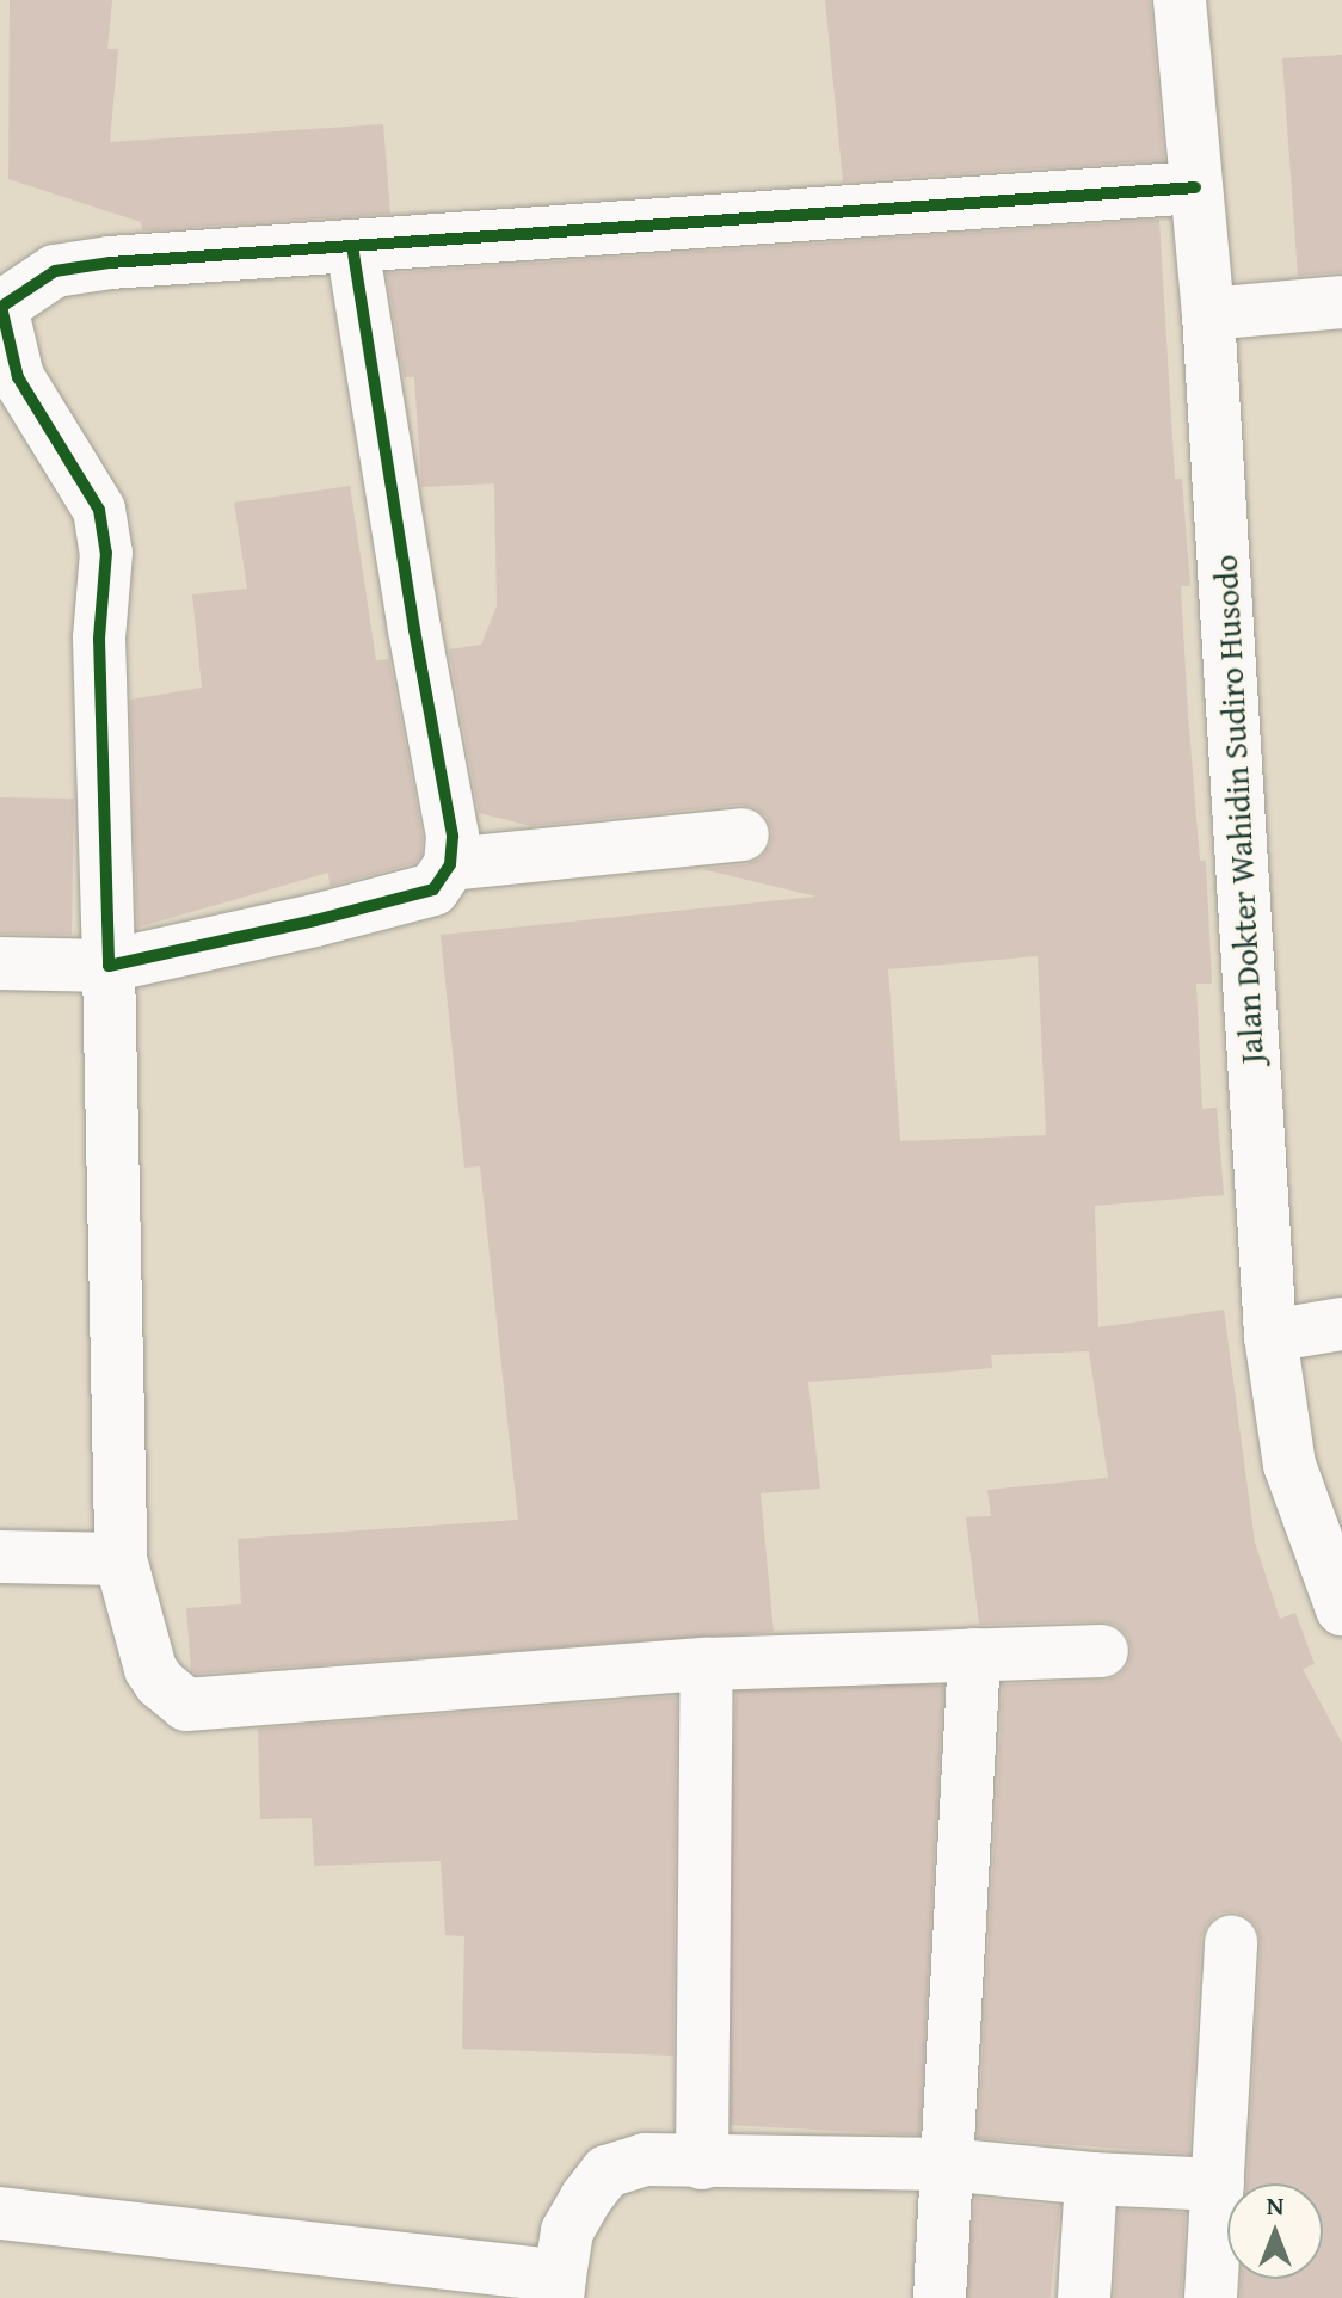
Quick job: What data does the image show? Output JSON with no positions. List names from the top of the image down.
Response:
{
  "streets": {
    "street": ["Jalan Dokter Wahidin Sudiro Husodo"]
  },
  "north": "top"
}
